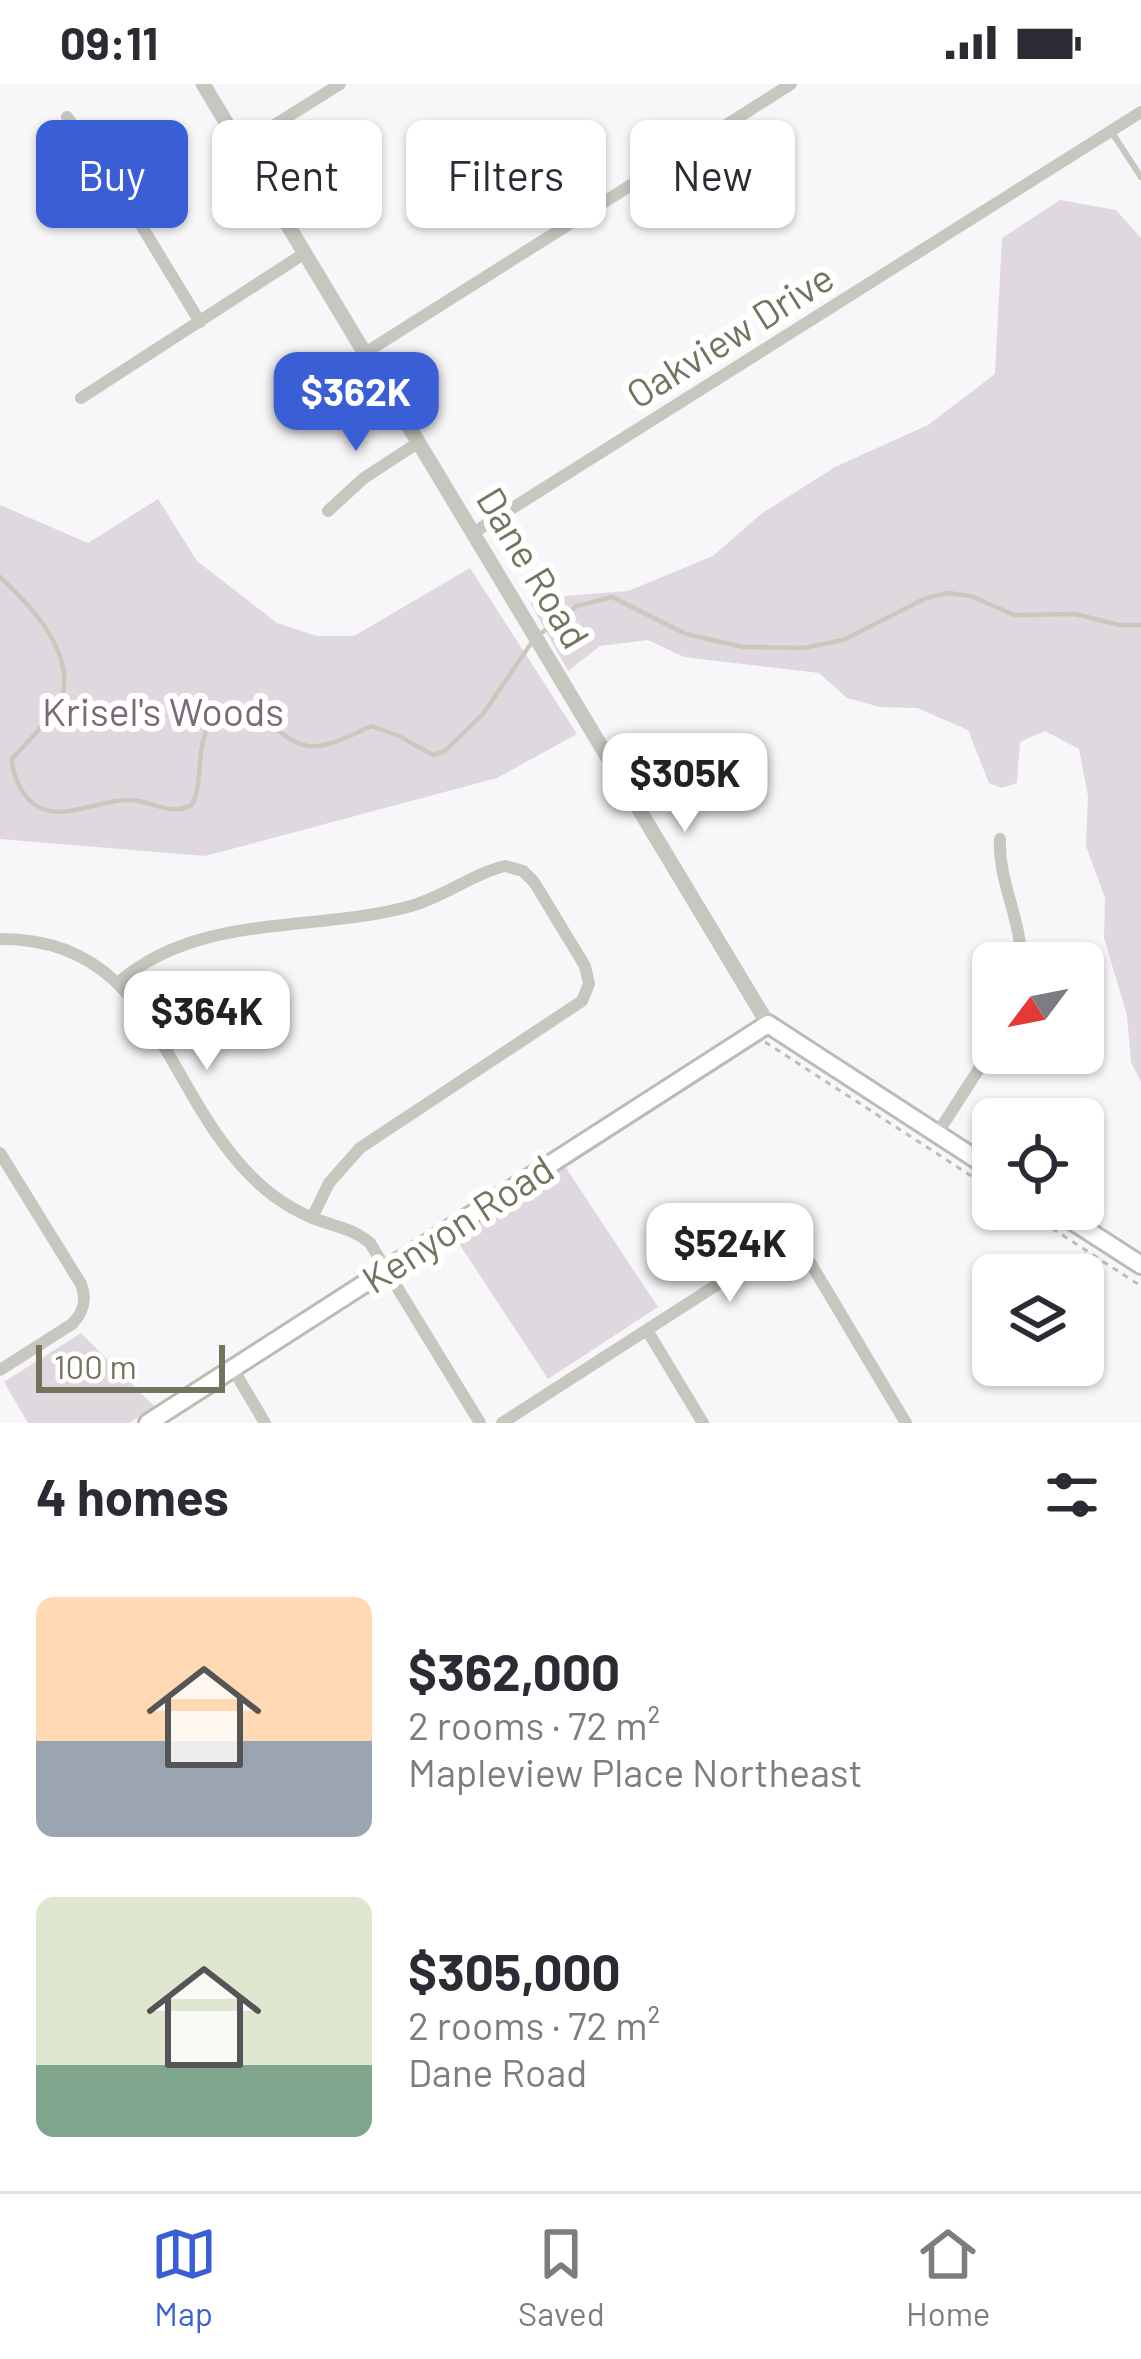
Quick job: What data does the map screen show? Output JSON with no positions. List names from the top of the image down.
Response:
{
  "streets": {
    "main road": ["Kenyon Road"],
    "street": ["Oakview Drive", "Dane Road"]
  },
  "crossings": [
    ["Oakview Drive", "Dane Road"],
    ["Dane Road", "Kenyon Road"]
  ],
  "parks": ["Krisel's Woods"],
  "scale_bar": "100 m",
  "north": "bottom left",
  "page": {
    "status": "09:11",
    "chip": [
      "Buy",
      "Rent",
      "Filters",
      "New"
    ],
    "price": [
      "$362K",
      "$305K",
      "$364K",
      "$524K"
    ],
    "scale": "100 m",
    "heading": "4 homes",
    "list": [
      {
        "name": "$362,000",
        "note": "2 rooms · 72 m² · Mapleview Place Northeast"
      },
      {
        "name": "$305,000",
        "note": "2 rooms · 72 m² · Dane Road"
      }
    ],
    "tabs": ["Map", "Saved", "Home"]
  }
}
